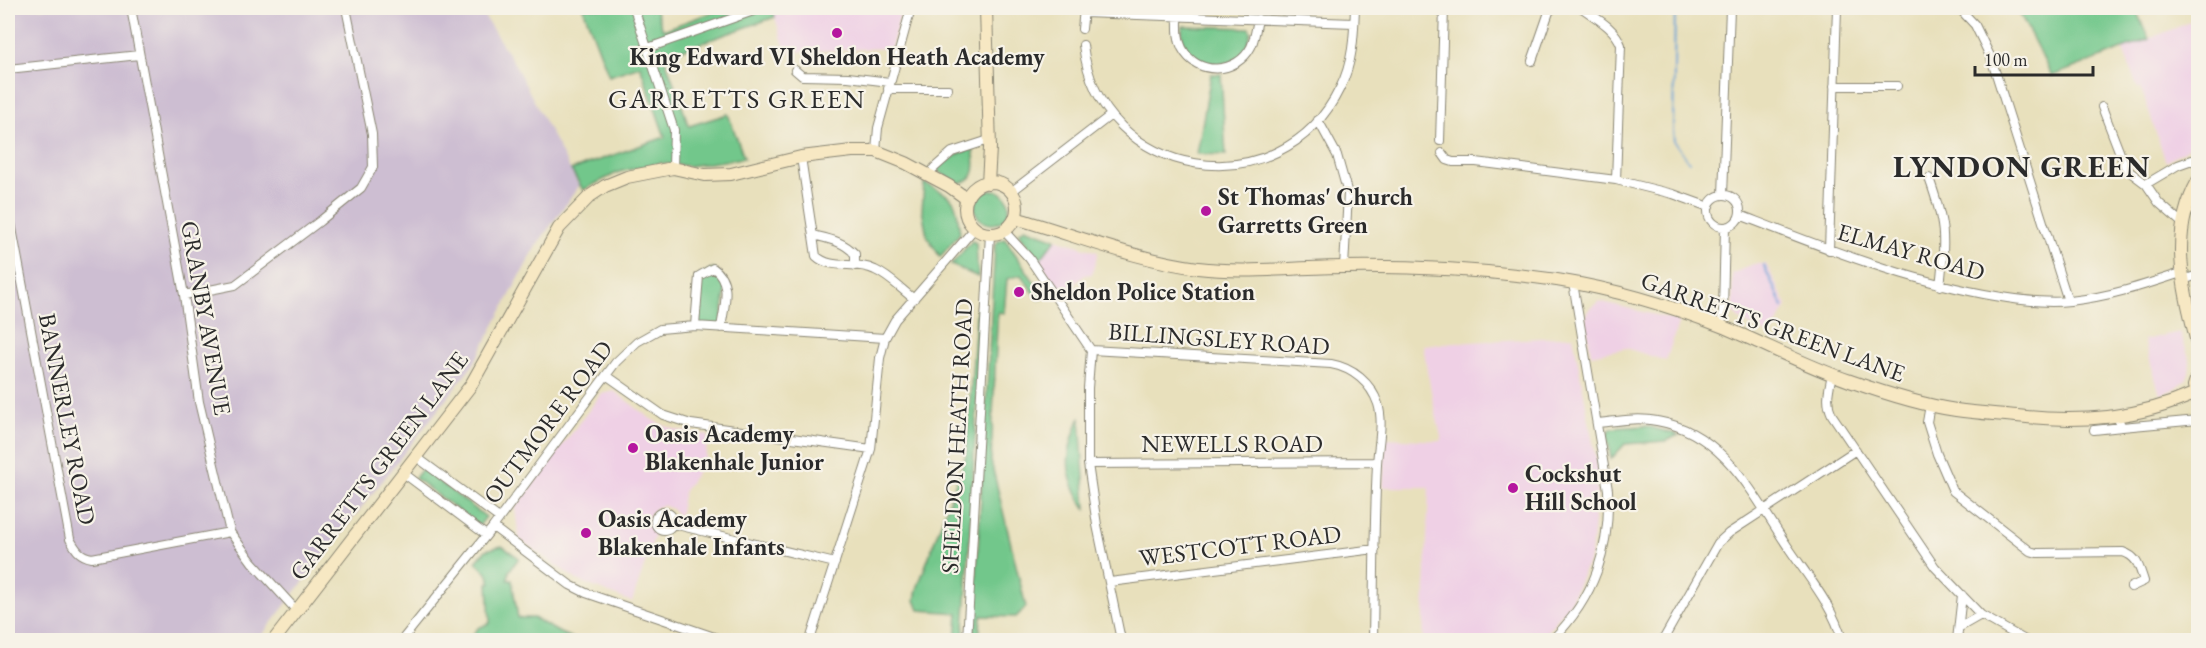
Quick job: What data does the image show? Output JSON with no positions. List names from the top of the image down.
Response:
{
  "streets": {
    "street": [
      "ELMAY ROAD",
      "GRANBY AVENUE",
      "GARRETTS GREEN LANE",
      "BILLINGSLEY ROAD",
      "BANNERLEY ROAD",
      "OUTMORE ROAD",
      "SHELDON HEATH ROAD",
      "NEWELLS ROAD",
      "WESTCOTT ROAD"
    ]
  },
  "crossings": [
    ["GRANBY AVENUE", "GARRETTS GREEN LANE"],
    ["GRANBY AVENUE", "BANNERLEY ROAD"],
    ["GARRETTS GREEN LANE", "SHELDON HEATH ROAD"],
    ["BILLINGSLEY ROAD", "NEWELLS ROAD"],
    ["BILLINGSLEY ROAD", "WESTCOTT ROAD"]
  ],
  "districts": ["GARRETTS GREEN", "LYNDON GREEN"],
  "places": [
    "King Edward VI Sheldon Heath Academy",
    "St Thomas' Church Garretts Green",
    "Sheldon Police Station",
    "Oasis Academy Blakenhale Junior",
    "Cockshut Hill School",
    "Oasis Academy Blakenhale Infants"
  ],
  "scale_bar": "100 m"
}
